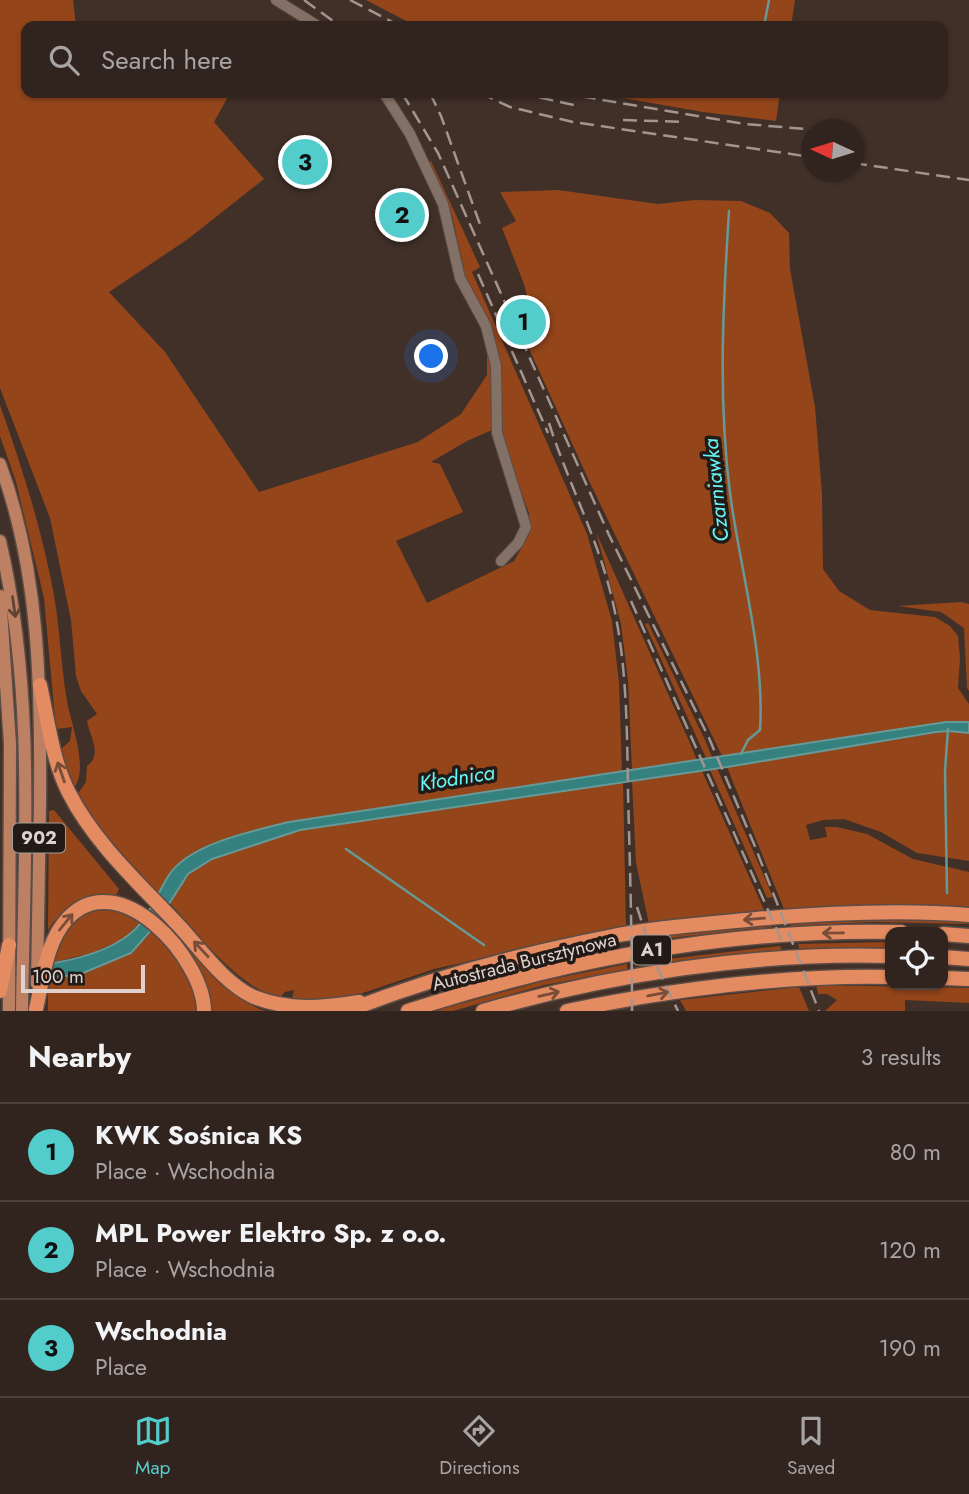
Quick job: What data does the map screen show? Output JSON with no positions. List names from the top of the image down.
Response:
{
  "streets": {
    "highway": ["A1", "Autostrada Bursztynowa"],
    "main road": ["902"]
  },
  "water": ["Czarniawka", "Kłodnica"],
  "scale_bar": "100 m",
  "north": "left",
  "page": {
    "search": "Search here",
    "pins": ["3", "2", "1"],
    "scale": "100 m",
    "heading": ["Nearby", "3 results"],
    "list": [
      {
        "mark": "1",
        "name": "KWK Sośnica KS",
        "note": "Place · Wschodnia",
        "value": "80 m"
      },
      {
        "mark": "2",
        "name": "MPL Power Elektro Sp. z o.o.",
        "note": "Place · Wschodnia",
        "value": "120 m"
      },
      {
        "mark": "3",
        "name": "Wschodnia",
        "note": "Place",
        "value": "190 m"
      }
    ],
    "nav": ["Map", "Directions", "Saved"]
  }
}
